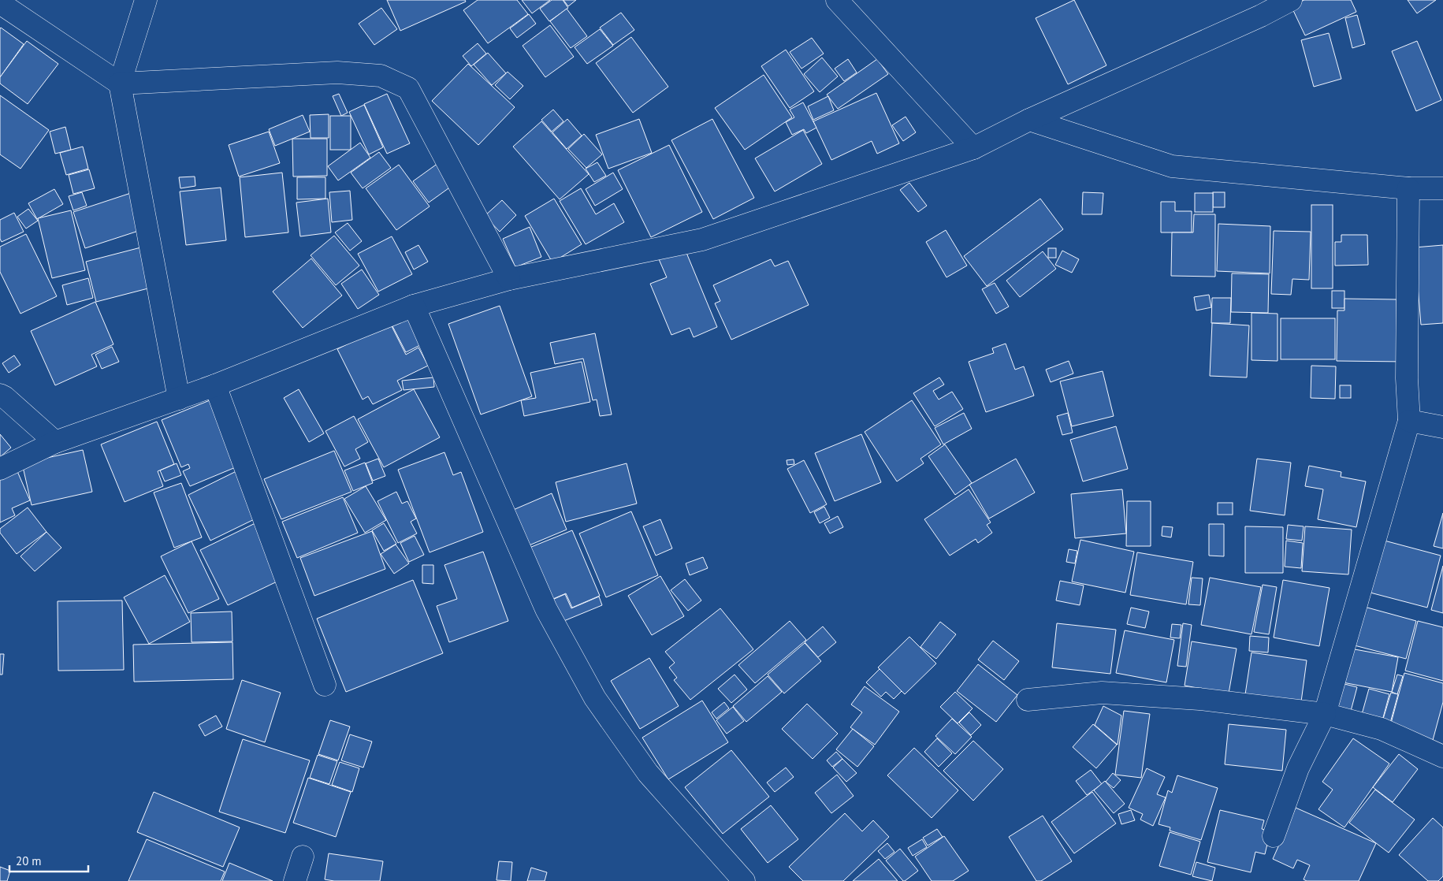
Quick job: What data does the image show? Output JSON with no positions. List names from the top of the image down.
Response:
{
  "scale_bar": "20 m"
}
